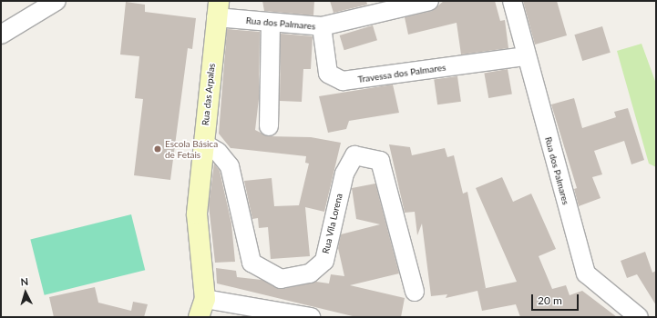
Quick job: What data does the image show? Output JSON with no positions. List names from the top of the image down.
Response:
{
  "streets": {
    "street": [
      "Rua dos Palmares",
      "Travessa dos Palmares",
      "Rua das Arpalas",
      "Rua Vila Lorena"
    ]
  },
  "crossings": [
    ["Rua dos Palmares", "Travessa dos Palmares"],
    ["Rua dos Palmares", "Rua das Arpalas"],
    ["Rua das Arpalas", "Rua Vila Lorena"]
  ],
  "places": ["Escola Básica de Fetais"],
  "scale_bar": "20 m",
  "north": "top"
}
